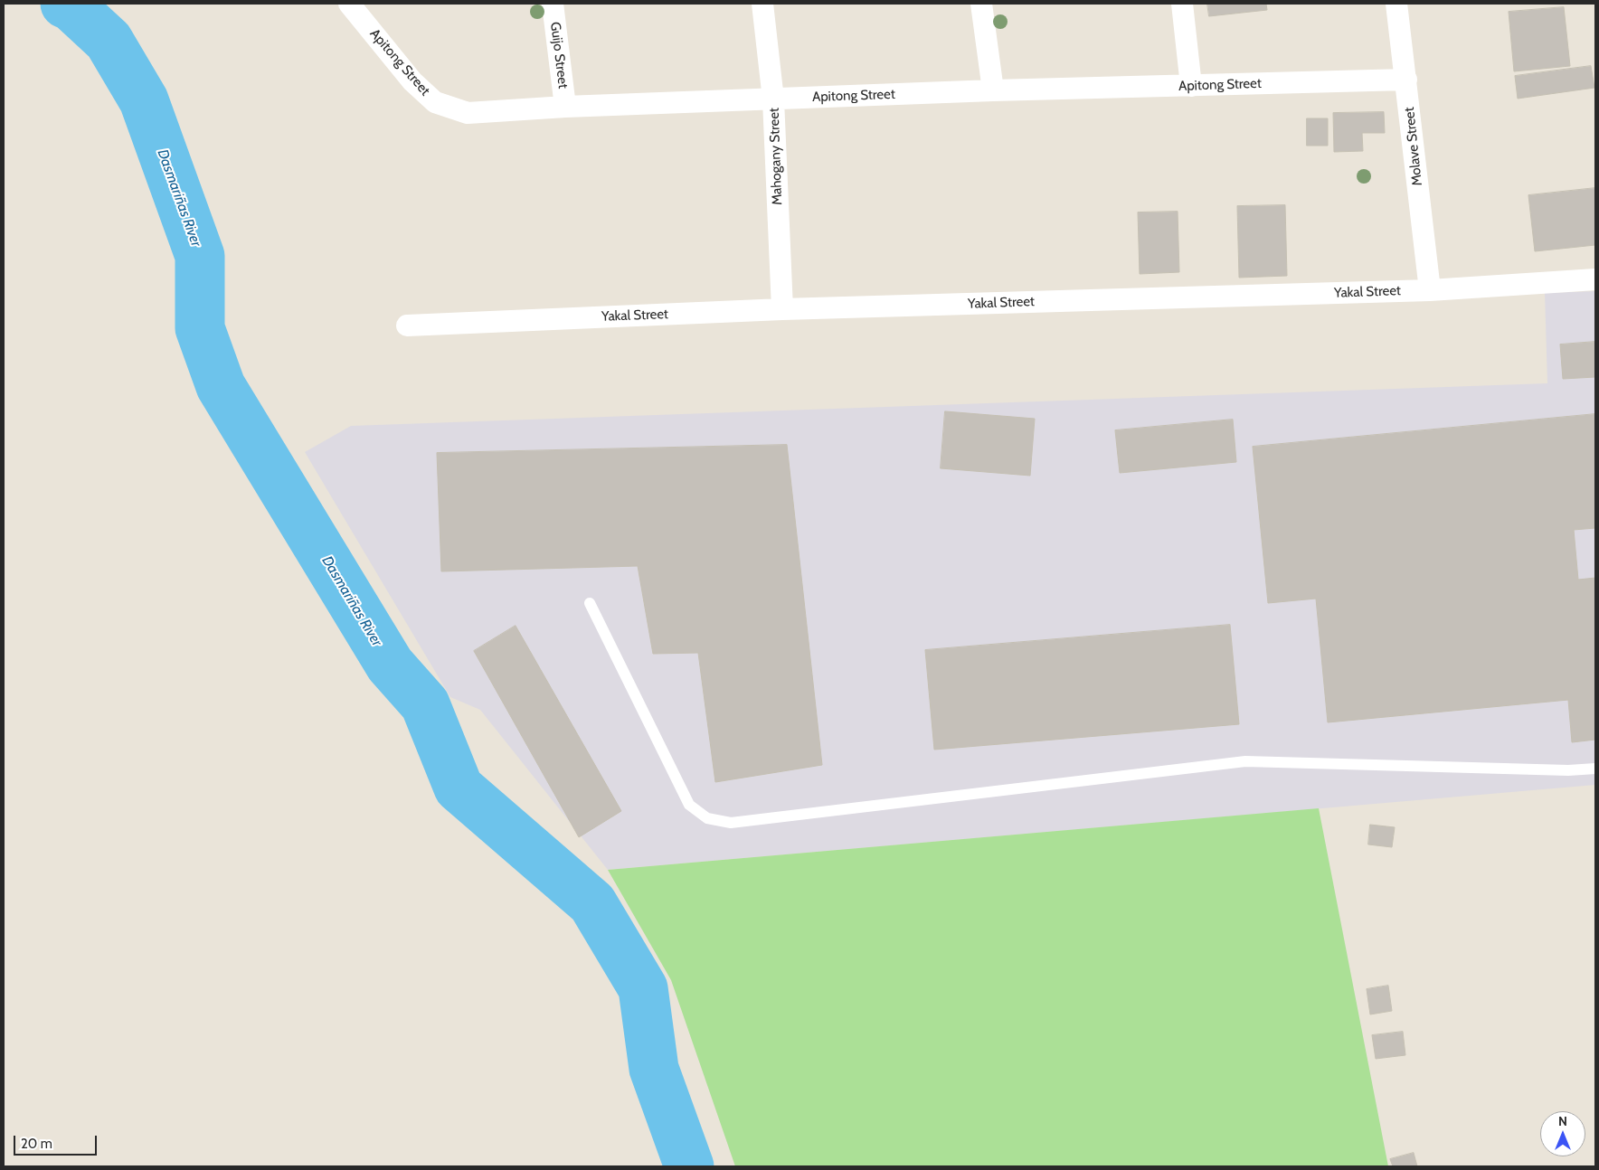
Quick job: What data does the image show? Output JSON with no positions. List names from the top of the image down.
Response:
{
  "streets": {
    "street": [
      "Guijo Street",
      "Apitong Street",
      "Molave Street",
      "Mahogany Street",
      "Yakal Street"
    ]
  },
  "crossings": [
    ["Guijo Street", "Apitong Street"],
    ["Apitong Street", "Molave Street"],
    ["Apitong Street", "Mahogany Street"],
    ["Molave Street", "Yakal Street"],
    ["Mahogany Street", "Yakal Street"]
  ],
  "water": ["Dasmariñas River"],
  "scale_bar": "20 m",
  "north": "top"
}
